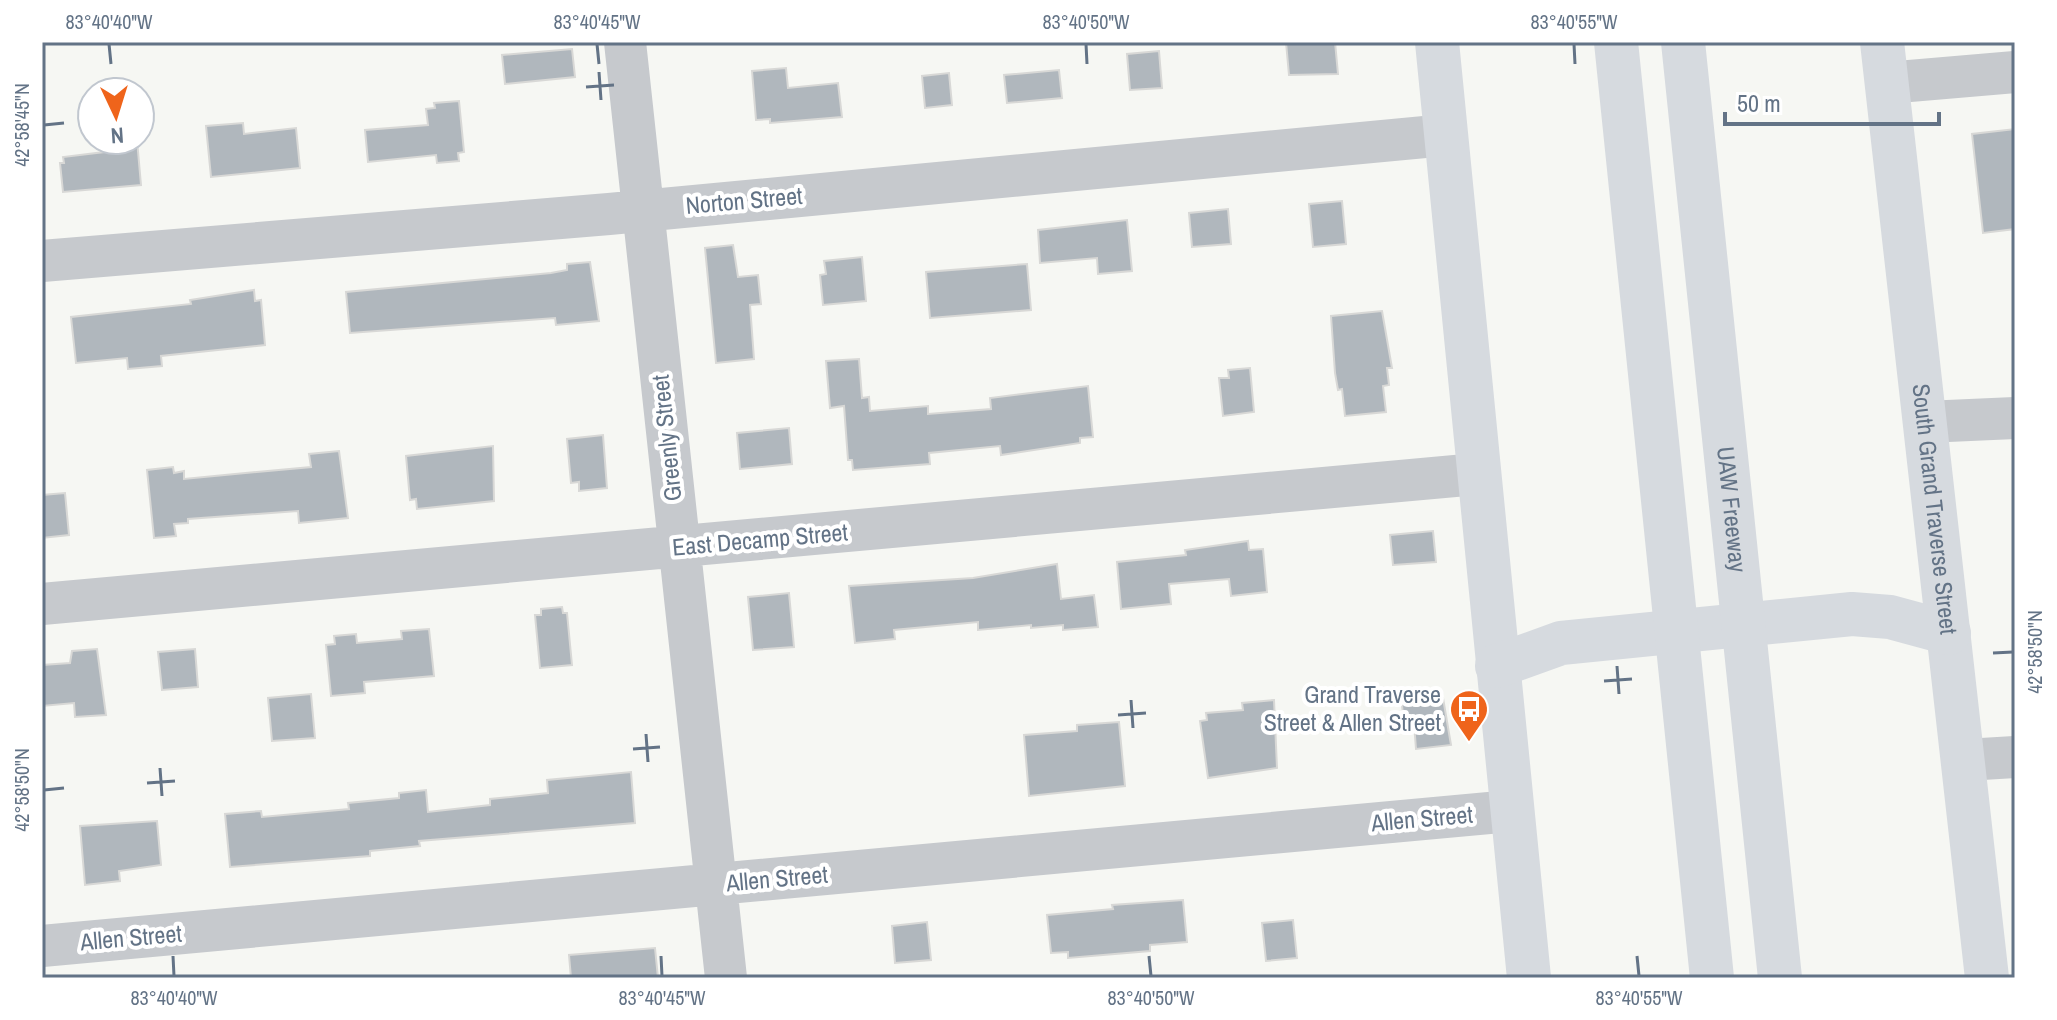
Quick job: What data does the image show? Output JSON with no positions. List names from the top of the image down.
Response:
{
  "streets": {
    "main road": ["UAW Freeway", "South Grand Traverse Street"],
    "street": [
      "Norton Street",
      "Greenly Street",
      "East Decamp Street",
      "Allen Street"
    ]
  },
  "crossings": [
    ["Norton Street", "Greenly Street"],
    ["Greenly Street", "East Decamp Street"],
    ["Greenly Street", "Allen Street"]
  ],
  "places": {
    "bus stop": ["Grand Traverse Street & Allen Street"]
  },
  "scale_bar": "50 m",
  "north": "bottom",
  "coordinates": [
    "83°40'40\"W",
    "83°40'45\"W",
    "83°40'50\"W",
    "83°40'55\"W",
    "42°58'45\"N",
    "42°58'50\"N"
  ]
}
